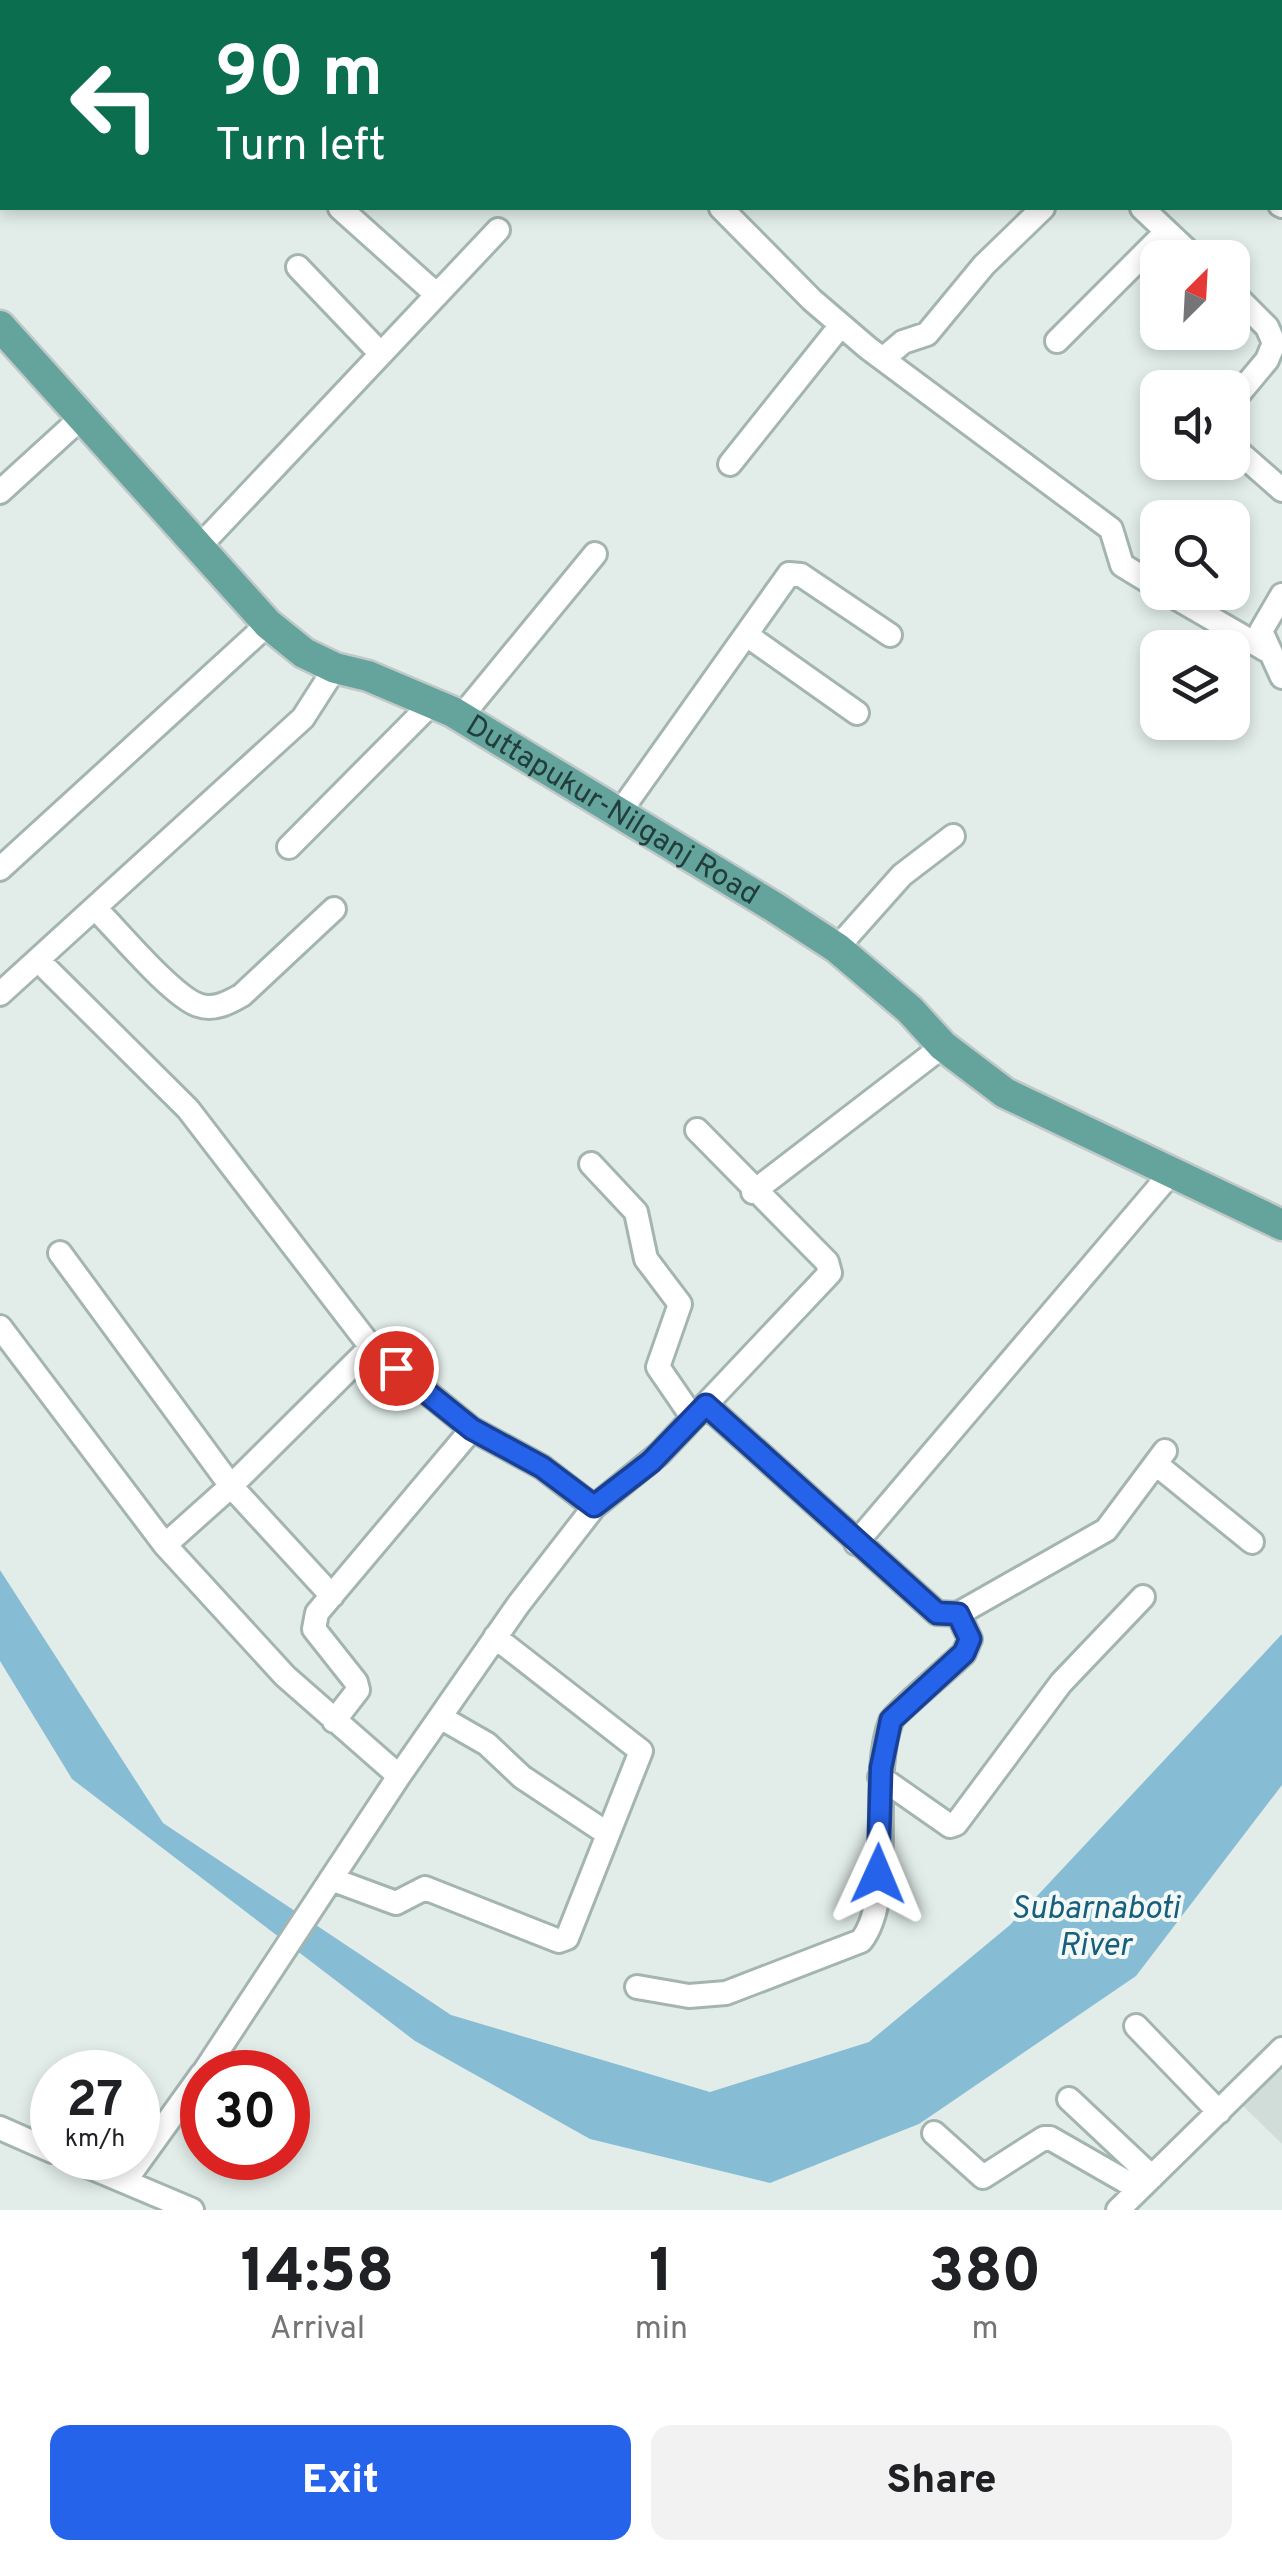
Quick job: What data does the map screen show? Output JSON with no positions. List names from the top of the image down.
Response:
{
  "streets": {
    "main road": ["Duttapukur-Nilganj Road"]
  },
  "water": ["Subarnaboti River"],
  "north": "top right",
  "page": {
    "turn": ["90 m", "Turn left"],
    "speed": "27 km/h",
    "limit": "30",
    "eta": [
      "14:58",
      "Arrival",
      "1",
      "min",
      "380",
      "m"
    ],
    "buttons": ["Exit", "Share"]
  }
}
